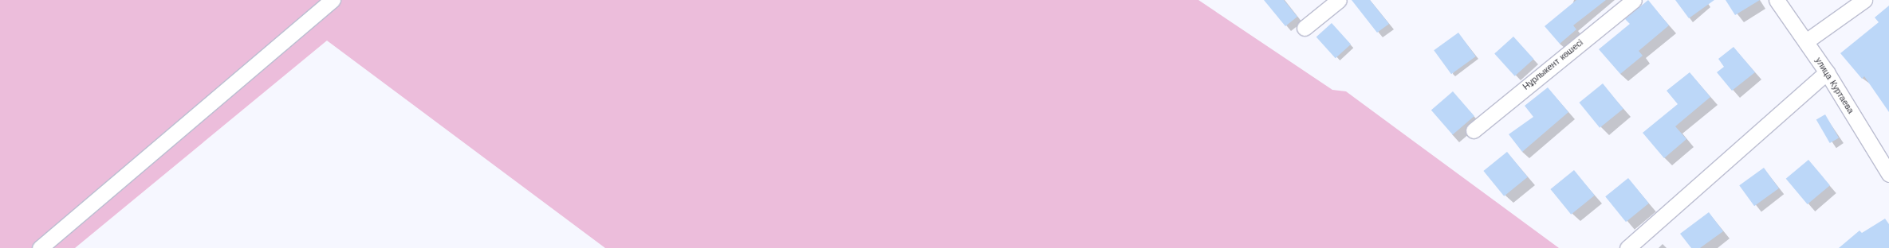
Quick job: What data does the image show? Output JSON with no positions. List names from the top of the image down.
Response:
{
  "streets": {
    "street": ["Нұрлыкент көшесі", "улица Куртаева"]
  }
}
